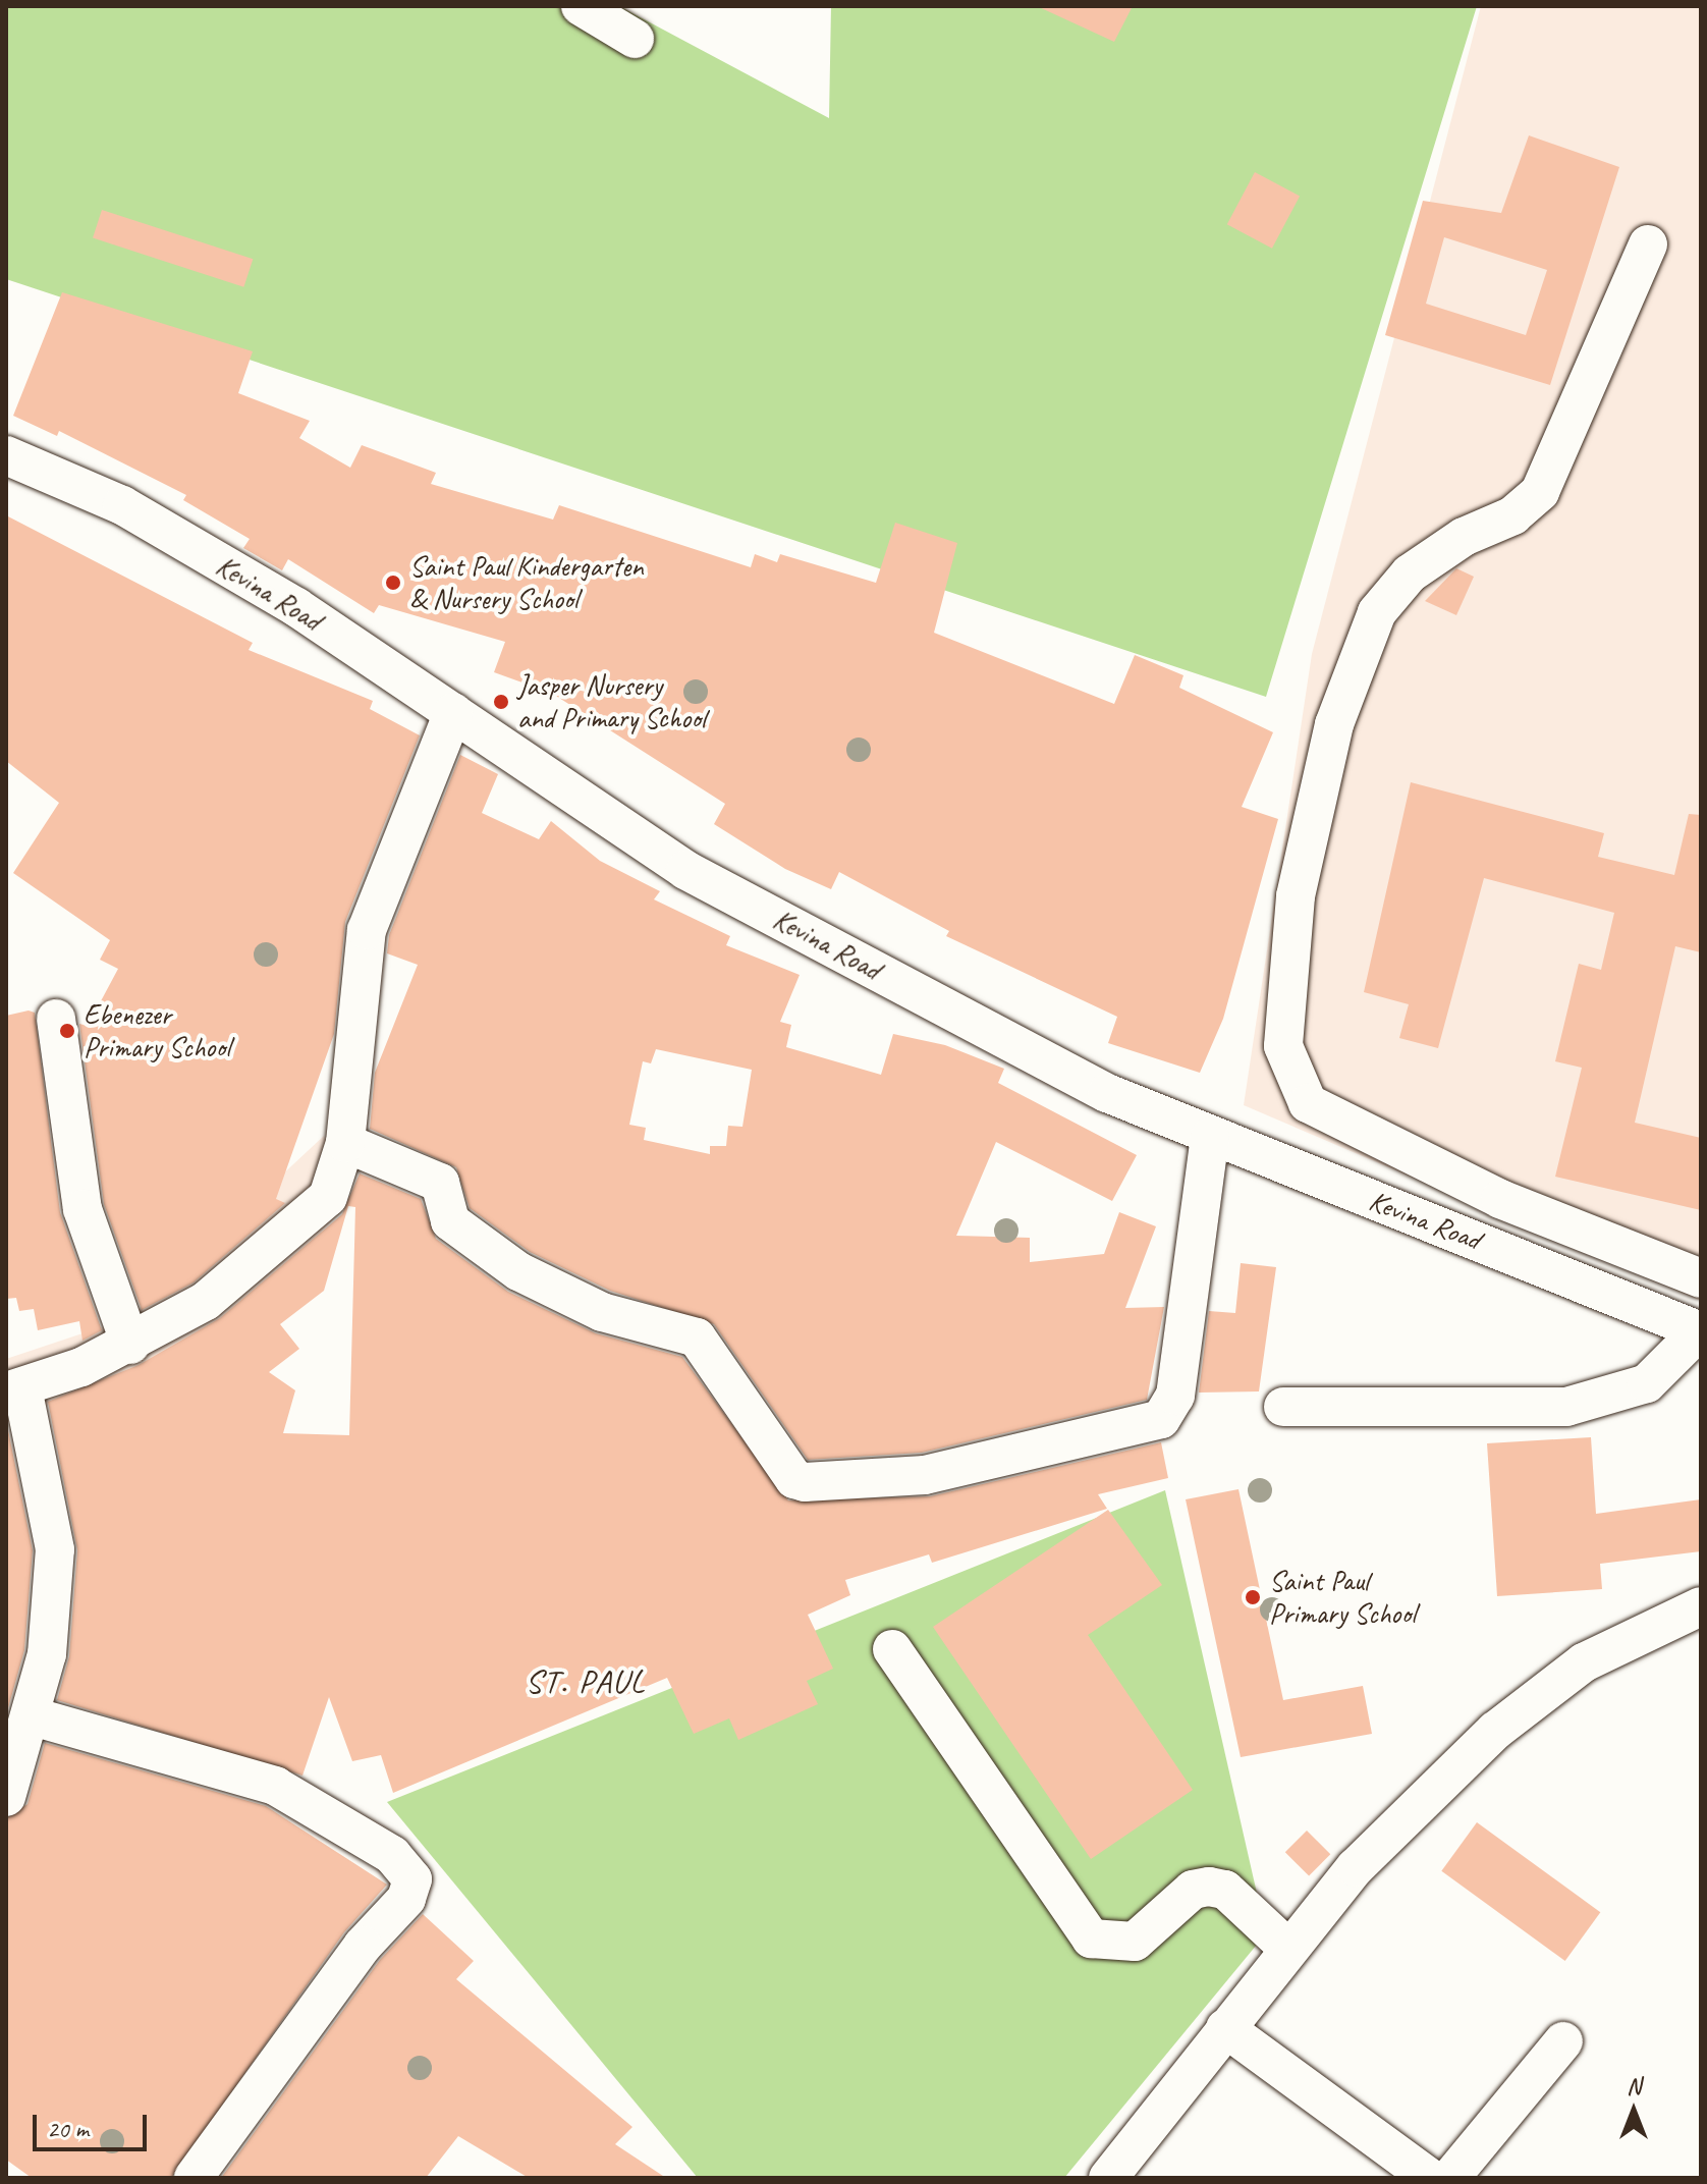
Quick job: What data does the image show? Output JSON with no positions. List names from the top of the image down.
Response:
{
  "streets": {
    "street": ["Kevina Road"]
  },
  "districts": ["ST. PAUL"],
  "places": [
    "Saint Paul Kindergarten & Nursery School",
    "Jasper Nursery and Primary School",
    "Ebenezer Primary School",
    "Saint Paul Primary School"
  ],
  "scale_bar": "20 m",
  "north": "top"
}
